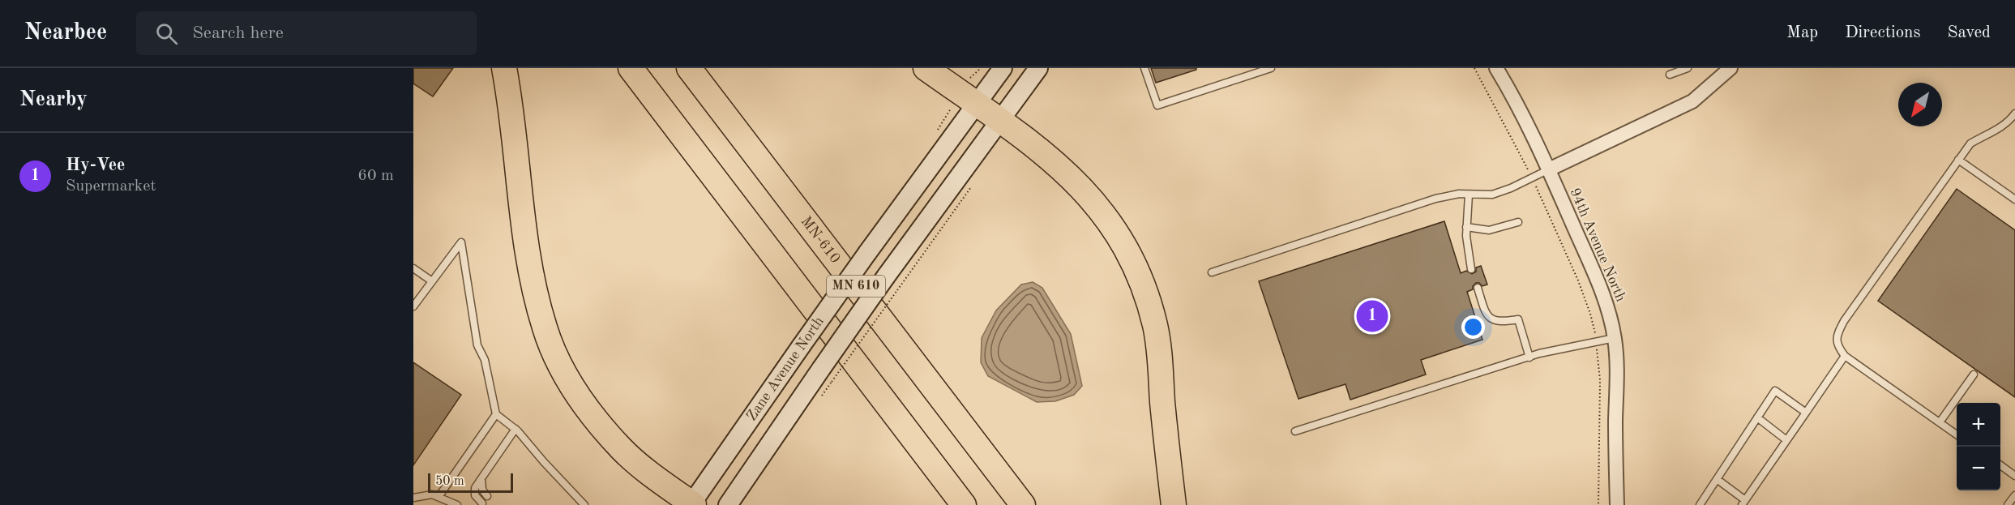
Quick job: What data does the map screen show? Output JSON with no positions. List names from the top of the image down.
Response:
{
  "streets": {
    "highway": ["MN-610", "MN 610"],
    "main road": ["Zane Avenue North"],
    "street": ["94th Avenue North"]
  },
  "scale_bar": "50 m",
  "north": "bottom left",
  "page": {
    "header": "Nearbee",
    "search": "Search here",
    "nav": ["Map", "Directions", "Saved"],
    "heading": "Nearby",
    "list": [
      {
        "mark": "1",
        "name": "Hy-Vee",
        "note": "Supermarket",
        "value": "60 m"
      }
    ],
    "pins": "1",
    "map_buttons": ["+", "−"],
    "scale": "50 m"
  }
}
